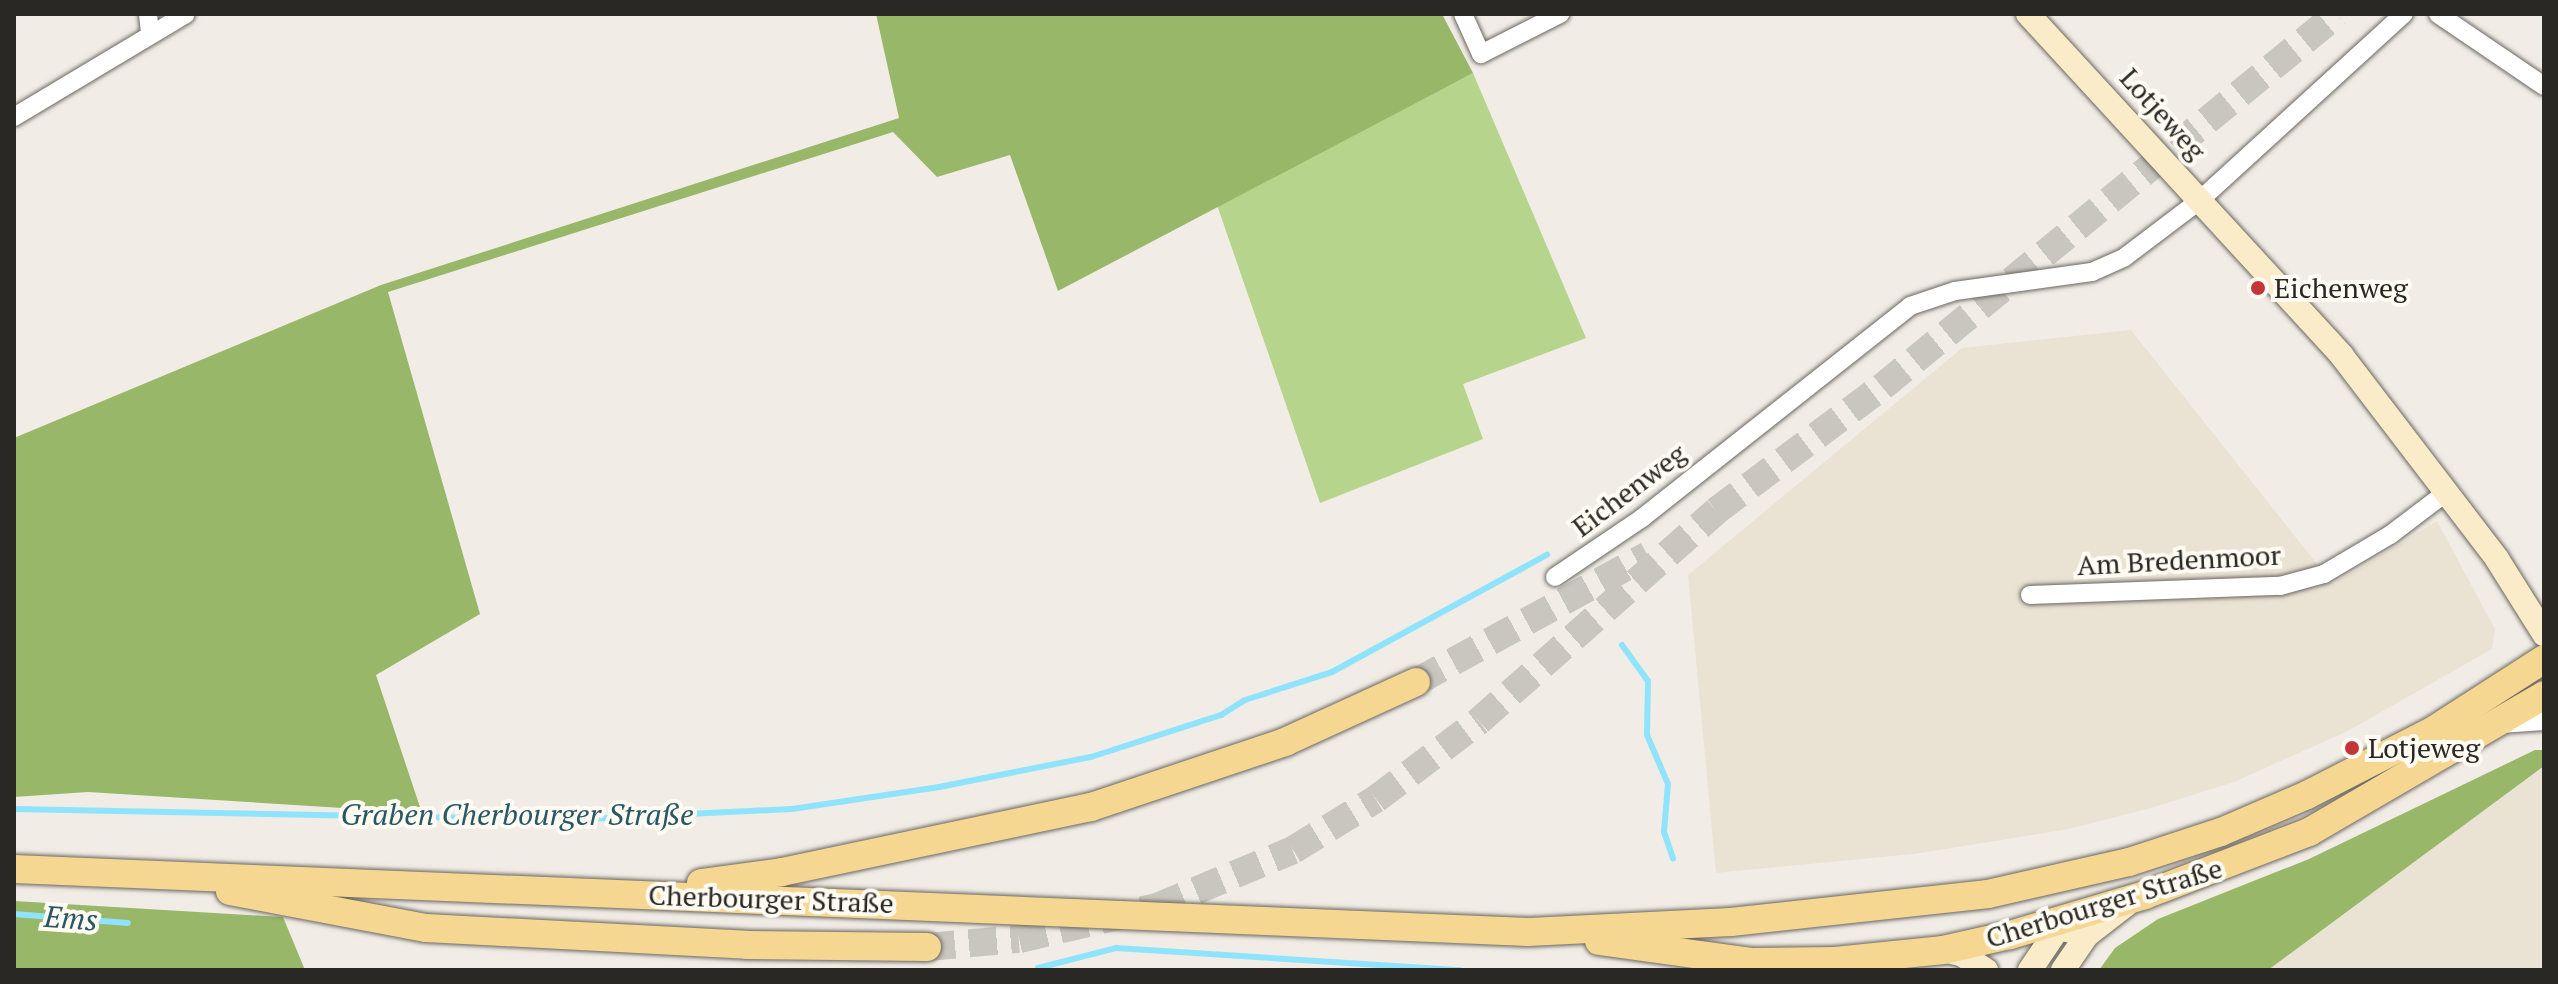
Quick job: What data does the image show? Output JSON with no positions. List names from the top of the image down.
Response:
{
  "streets": {
    "main road": ["Cherbourger Straße"],
    "street": ["Lotjeweg", "Eichenweg", "Am Bredenmoor"]
  },
  "crossings": [
    ["Lotjeweg", "Eichenweg"],
    ["Lotjeweg", "Am Bredenmoor"]
  ],
  "water": ["Graben Cherbourger Straße", "Ems"],
  "places": ["Eichenweg", "Lotjeweg"]
}
